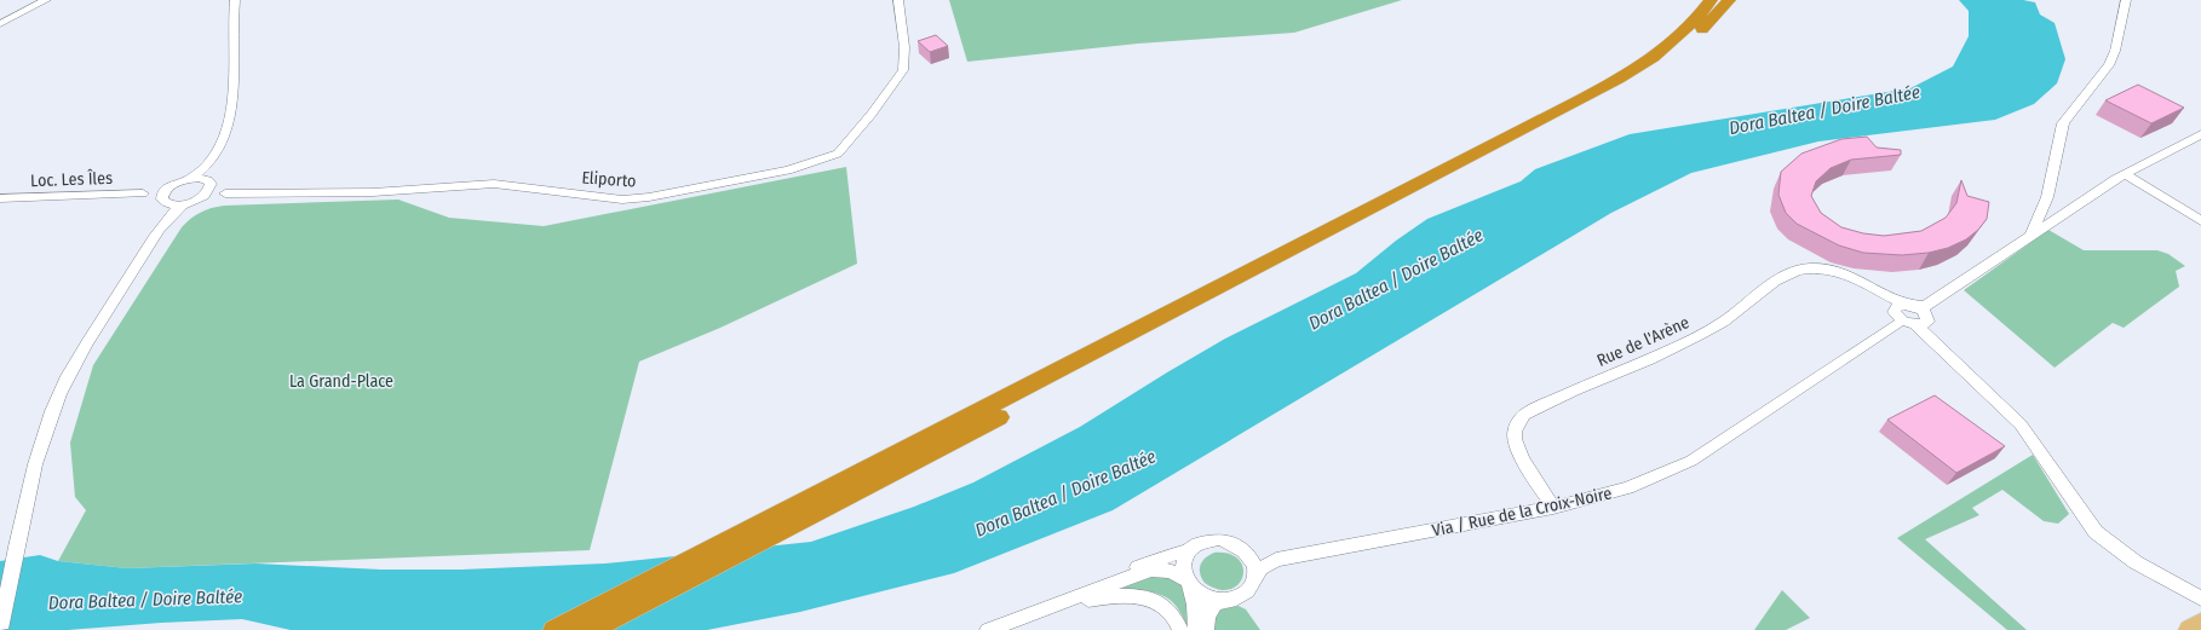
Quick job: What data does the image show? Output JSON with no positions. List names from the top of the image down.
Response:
{
  "streets": {
    "street": [
      "Loc. Les Îles",
      "Eliporto",
      "Rue de l'Arène",
      "Via / Rue de la Croix-Noire"
    ]
  },
  "crossings": [
    ["Loc. Les Îles", "Eliporto"],
    ["Rue de l'Arène", "Via / Rue de la Croix-Noire"]
  ],
  "water": ["Dora Baltea / Doire Baltée"],
  "parks": ["La Grand-Place"]
}
